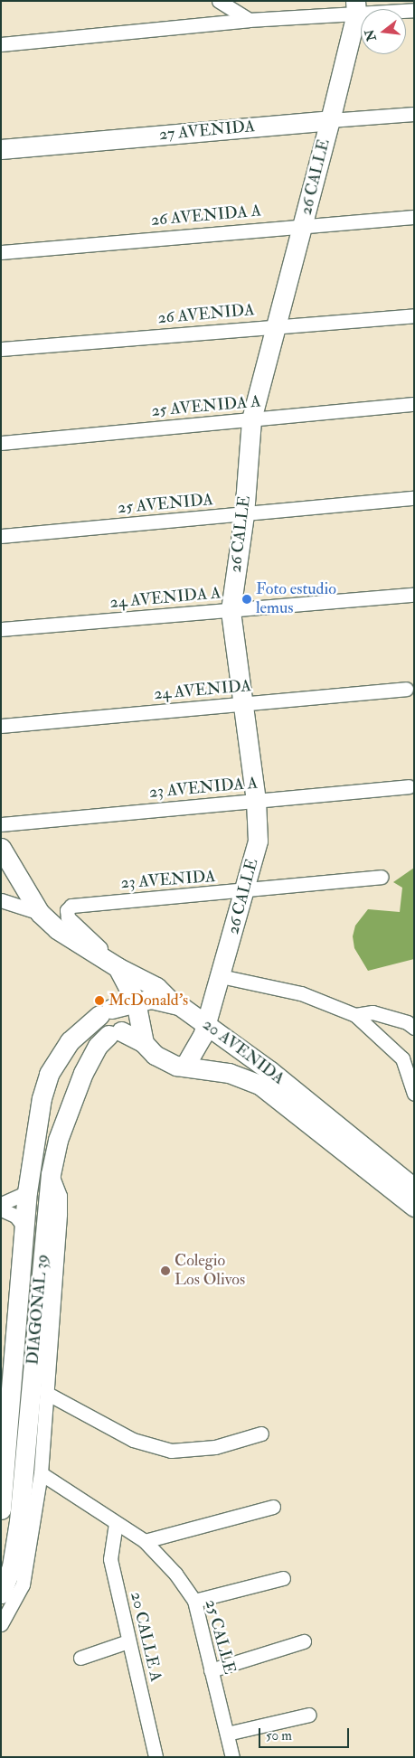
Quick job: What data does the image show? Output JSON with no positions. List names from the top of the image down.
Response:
{
  "streets": {
    "main road": [
      "27 AVENIDA",
      "26 CALLE",
      "20 AVENIDA",
      "DIAGONAL 39"
    ],
    "street": [
      "26 AVENIDA A",
      "26 AVENIDA",
      "25 AVENIDA A",
      "25 AVENIDA",
      "24 AVENIDA A",
      "24 AVENIDA",
      "23 AVENIDA A",
      "23 AVENIDA",
      "20 CALLE A",
      "25 CALLE"
    ]
  },
  "crossings": [
    ["27 AVENIDA", "26 CALLE"],
    ["26 CALLE", "26 AVENIDA A"],
    ["26 CALLE", "26 AVENIDA"],
    ["26 CALLE", "25 AVENIDA A"],
    ["26 CALLE", "25 AVENIDA"],
    ["26 CALLE", "24 AVENIDA A"],
    ["26 CALLE", "24 AVENIDA"],
    ["26 CALLE", "23 AVENIDA A"],
    ["26 CALLE", "23 AVENIDA"],
    ["26 CALLE", "20 AVENIDA"],
    ["20 AVENIDA", "DIAGONAL 39"],
    ["20 CALLE A", "25 CALLE"]
  ],
  "places": ["Foto estudio lemus", "McDonald's", "Colegio Los Olivos"],
  "scale_bar": "50 m",
  "north": "left"
}
